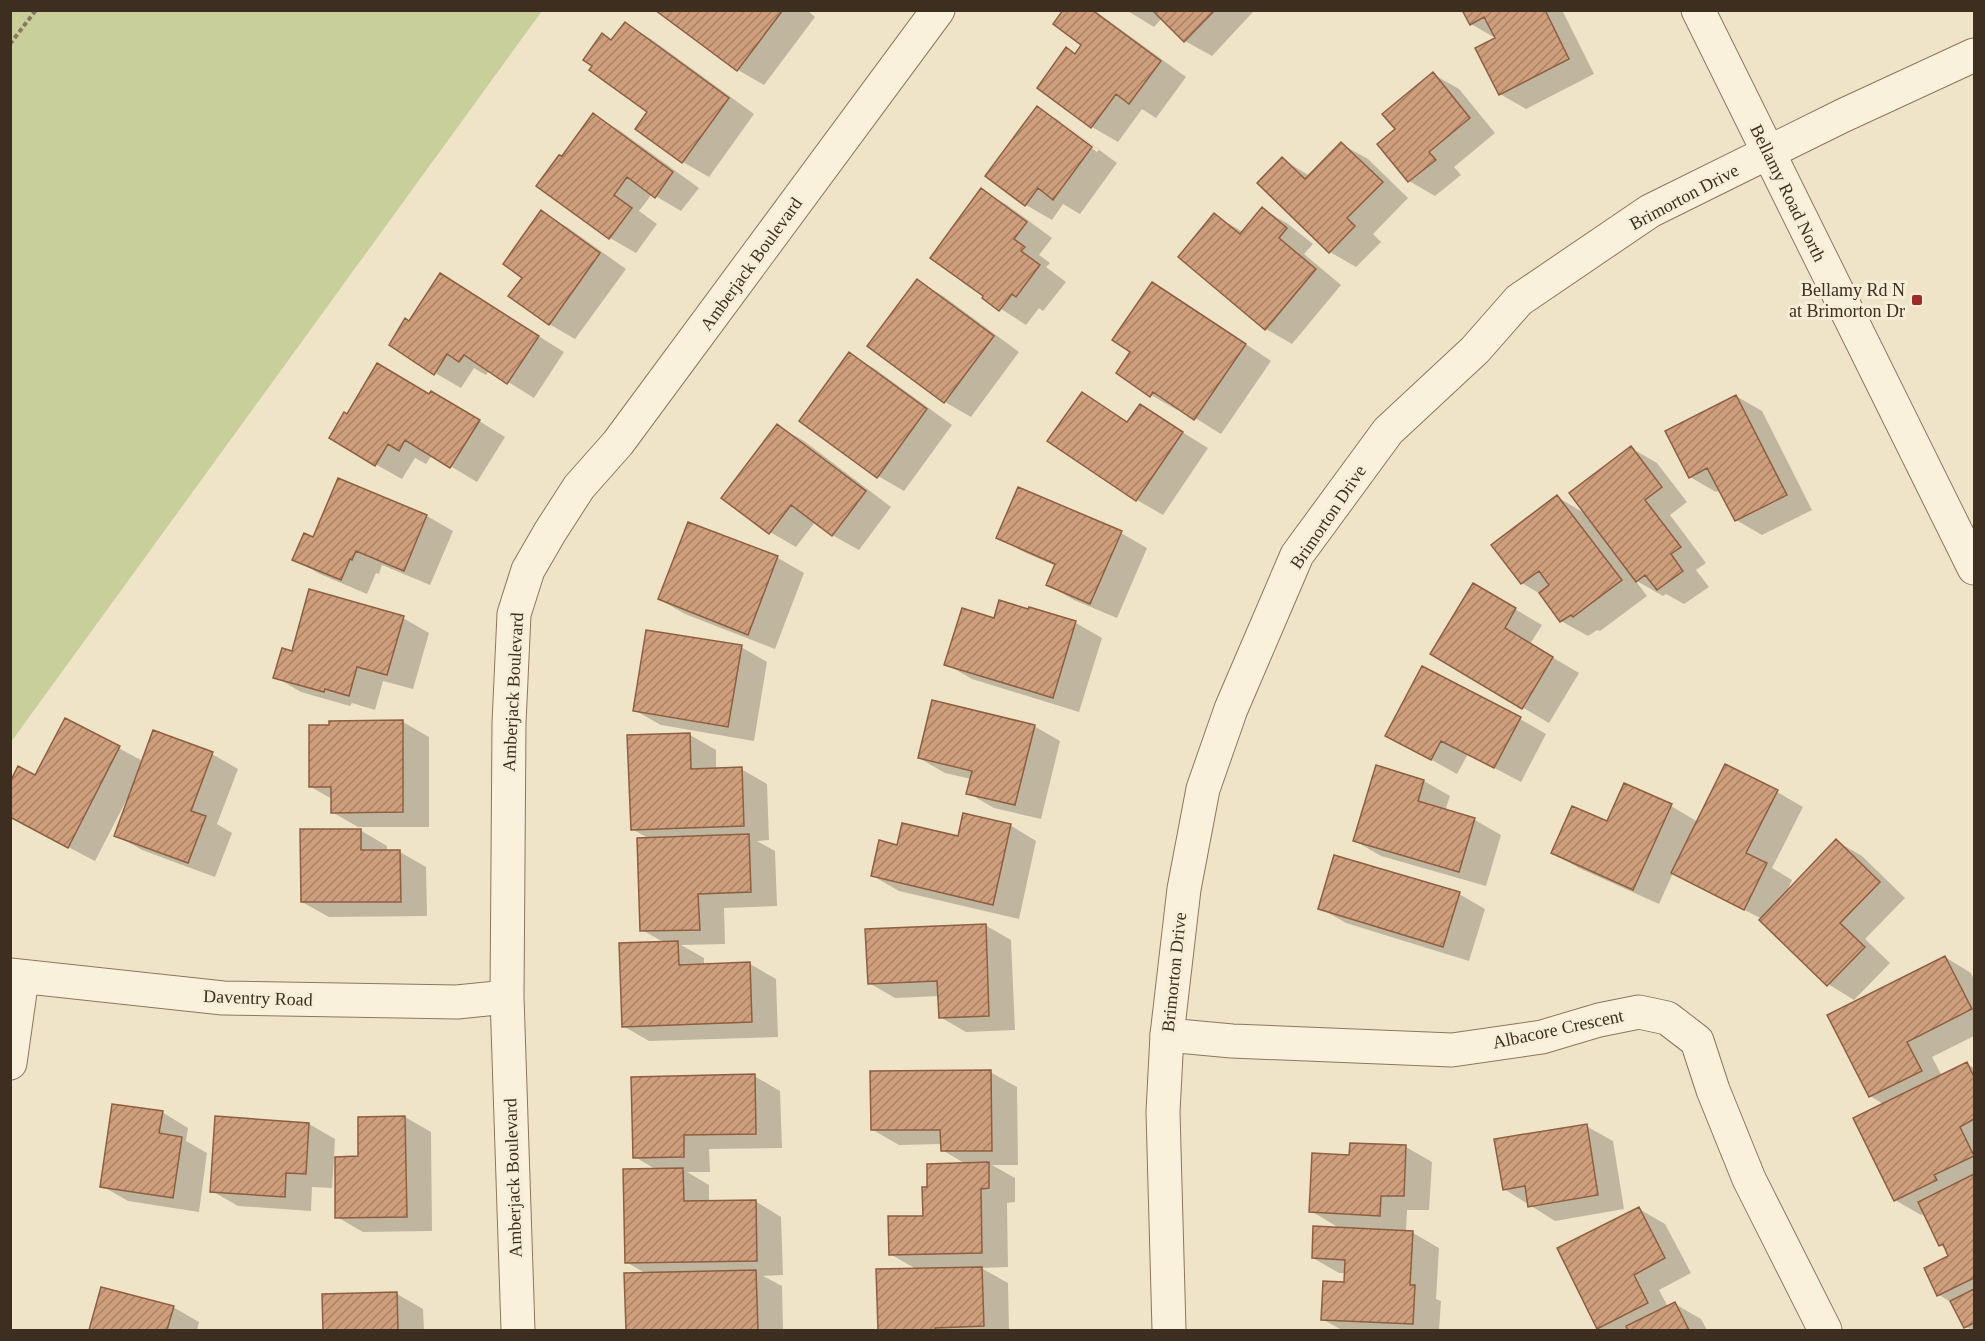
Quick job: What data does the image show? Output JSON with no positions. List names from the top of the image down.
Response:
{
  "streets": {
    "street": [
      "Bellamy Road North",
      "Brimorton Drive",
      "Amberjack Boulevard",
      "Daventry Road",
      "Albacore Crescent"
    ]
  },
  "crossings": [
    ["Bellamy Road North", "Brimorton Drive"],
    ["Brimorton Drive", "Albacore Crescent"],
    ["Amberjack Boulevard", "Daventry Road"]
  ],
  "places": {
    "transit": ["Bellamy Rd N at Brimorton Dr"]
  }
}
